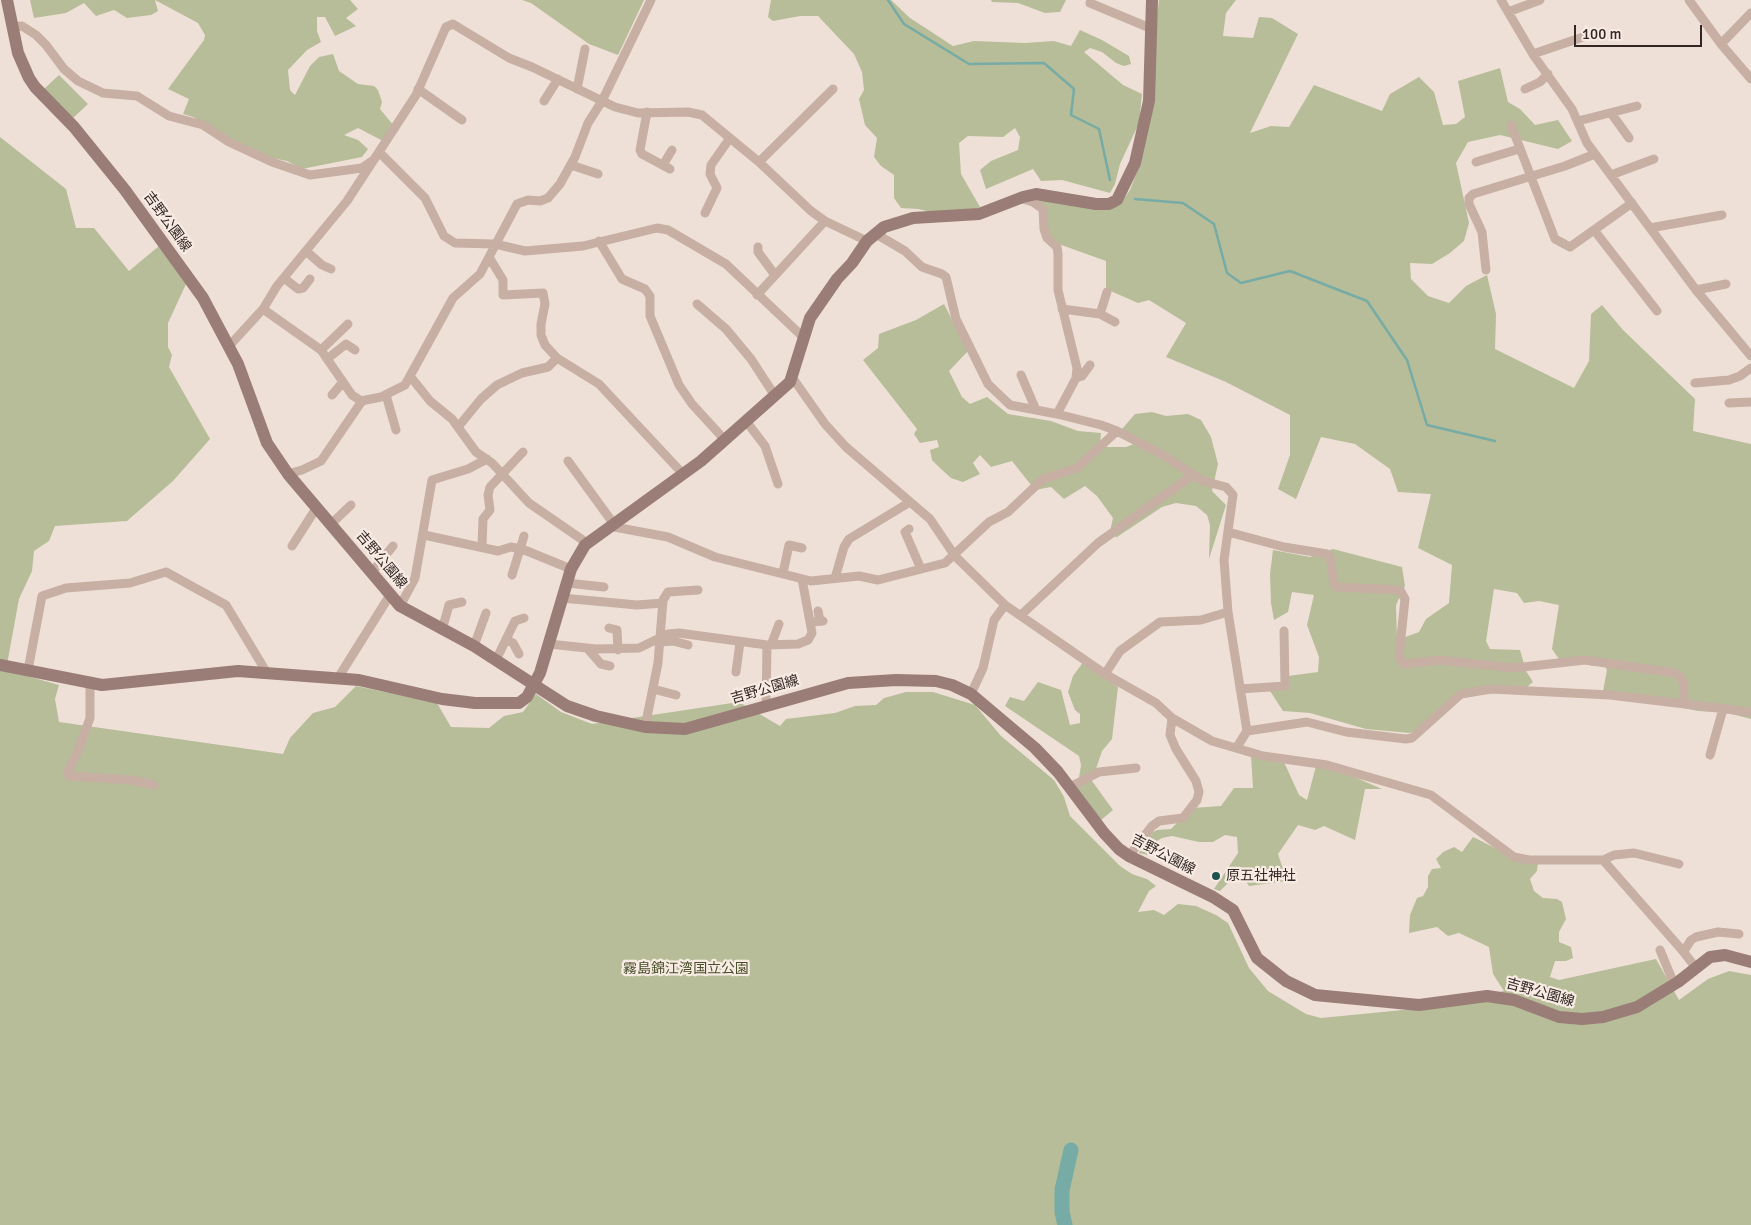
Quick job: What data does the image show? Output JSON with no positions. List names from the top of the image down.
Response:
{
  "streets": {
    "main road": ["吉野公園線"]
  },
  "parks": ["霧島錦江湾国立公園"],
  "places": ["原五社神社"],
  "scale_bar": "100 m"
}
